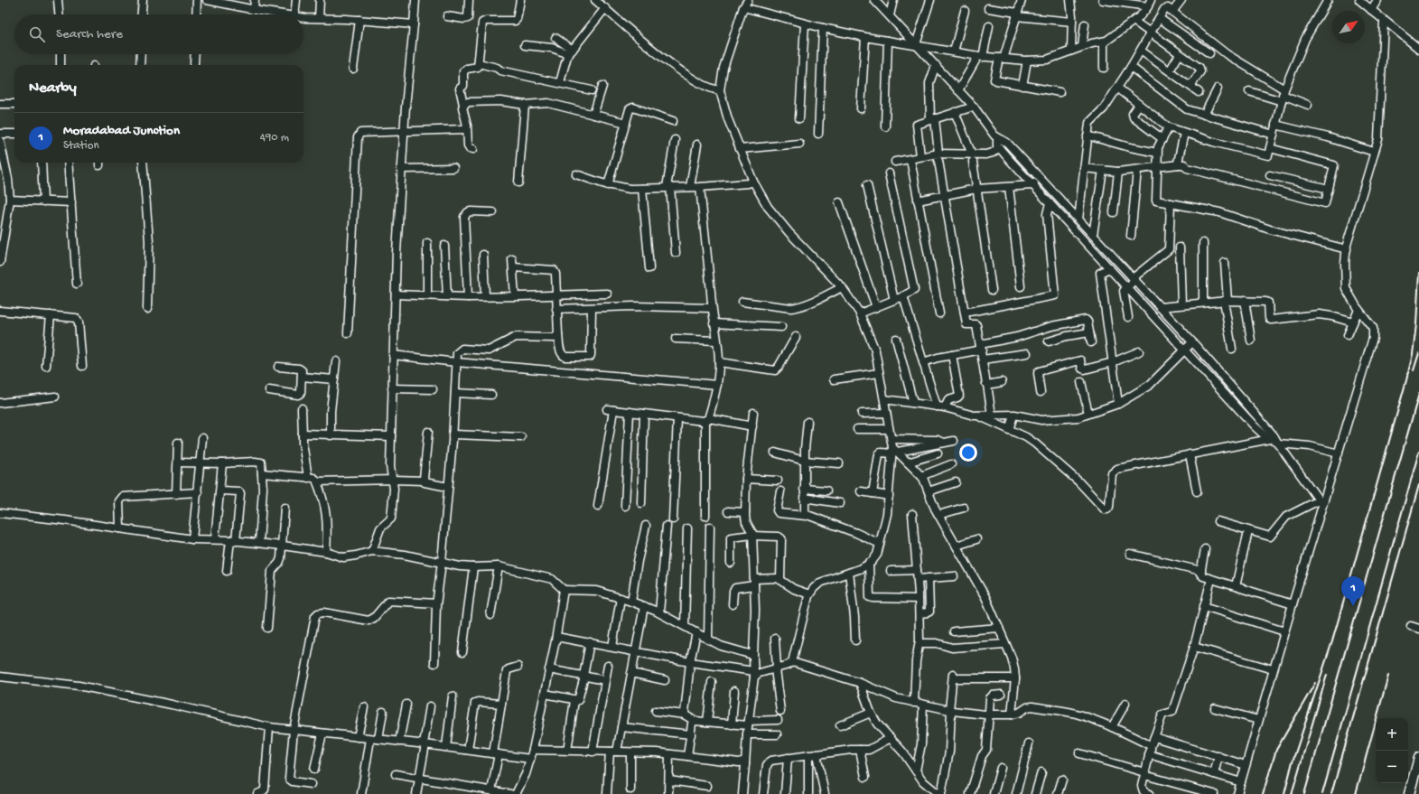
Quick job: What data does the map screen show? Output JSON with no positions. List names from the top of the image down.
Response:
{
  "north": "top right",
  "page": {
    "search": "Search here",
    "heading": "Nearby",
    "list": [
      {
        "mark": "1",
        "name": "Moradabad Junction",
        "note": "Station",
        "value": "490 m"
      }
    ],
    "pins": "1",
    "map_buttons": ["+", "−"]
  }
}
